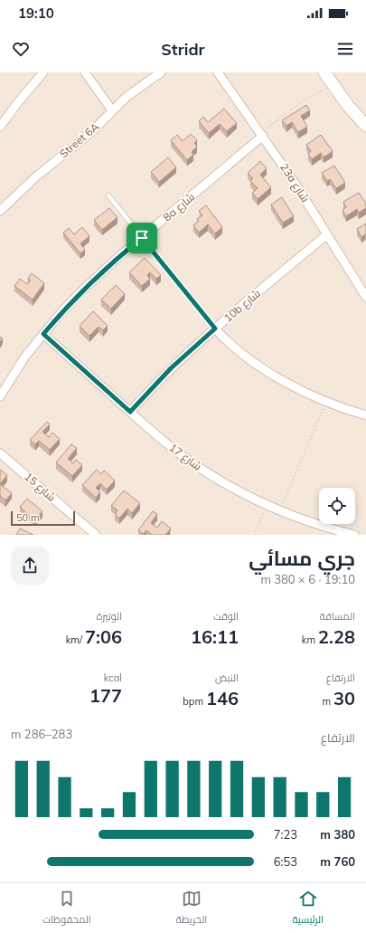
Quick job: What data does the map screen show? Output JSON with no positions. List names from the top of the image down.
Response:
{
  "streets": {
    "street": [
      "Street 6A",
      "23a شارع",
      "8a شارع",
      "10b شارع",
      "شارع 17",
      "شارع 15"
    ]
  },
  "crossings": [
    ["23a شارع", "8a شارع"],
    ["23a شارع", "10b شارع"],
    ["8a شارع", "شارع 17"],
    ["10b شارع", "شارع 17"]
  ],
  "scale_bar": "50 m",
  "page": {
    "status": "19:10",
    "header": "Stridr",
    "scale": "50 m",
    "heading": ["جري مسائي", "19:10 · 6 × 380 m"],
    "stats": [
      ["المسافة", "2.28 km"],
      ["الوقت", "16:11"],
      ["الوتيرة", "7:06 /km"],
      ["الارتفاع", "30 m"],
      ["النبض", "146 bpm"],
      ["kcal", "177"]
    ],
    "chart": ["الارتفاع", "283–286 m"],
    "list": [
      {
        "name": "380 m",
        "note": "7:23"
      },
      {
        "name": "760 m",
        "note": "6:53"
      }
    ],
    "tabs": ["الرئيسية", "الخريطة", "المحفوظات"]
  }
}
